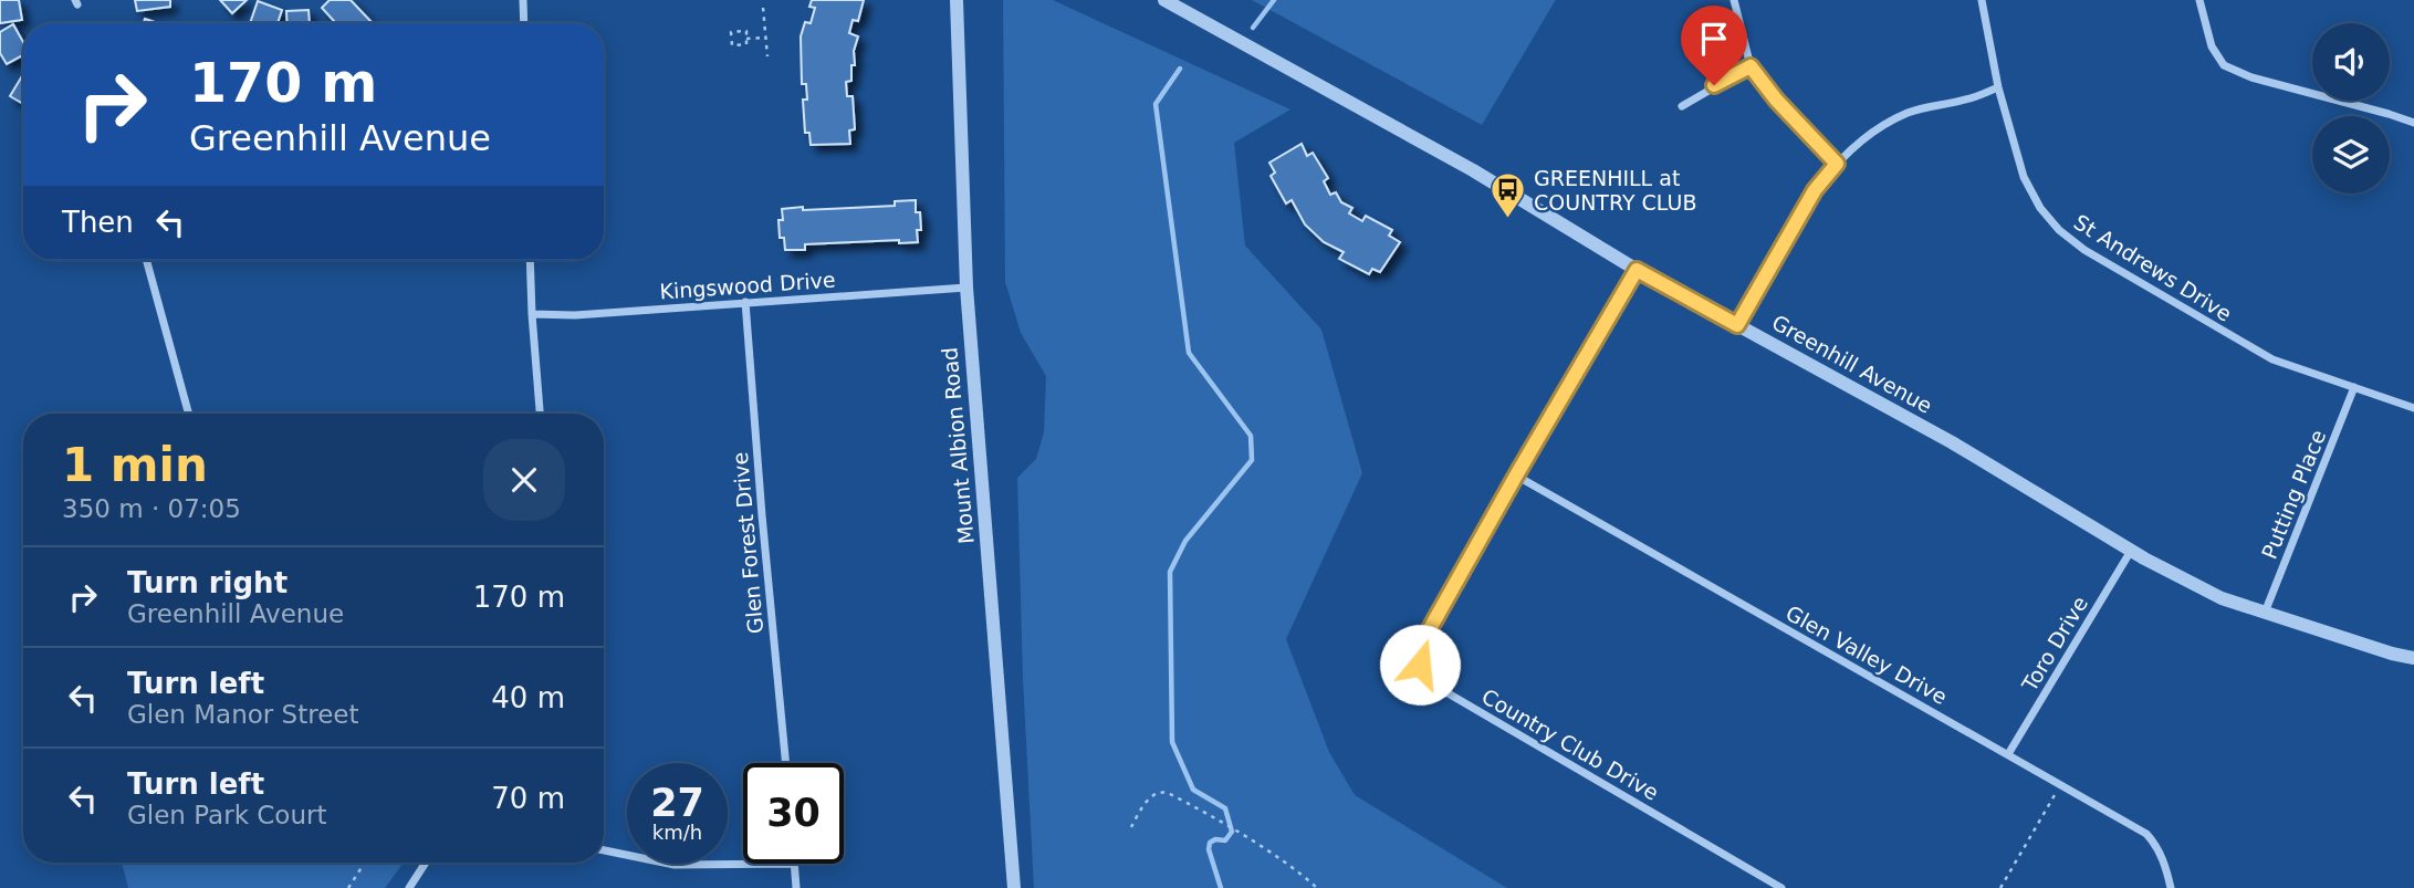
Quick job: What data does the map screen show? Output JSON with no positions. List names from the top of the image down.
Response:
{
  "streets": {
    "street": [
      "St Andrews Drive",
      "Kingswood Drive",
      "Greenhill Avenue",
      "Mount Albion Road",
      "Putting Place",
      "Glen Forest Drive",
      "Toro Drive",
      "Glen Valley Drive",
      "Country Club Drive"
    ]
  },
  "crossings": [
    ["St Andrews Drive", "Putting Place"],
    ["Kingswood Drive", "Mount Albion Road"],
    ["Kingswood Drive", "Glen Forest Drive"],
    ["Greenhill Avenue", "Putting Place"],
    ["Greenhill Avenue", "Toro Drive"],
    ["Greenhill Avenue", "Country Club Drive"],
    ["Toro Drive", "Glen Valley Drive"],
    ["Glen Valley Drive", "Country Club Drive"]
  ],
  "places": {
    "bus stop": ["GREENHILL at COUNTRY CLUB"]
  },
  "page": {
    "turn": ["170 m", "Greenhill Avenue"],
    "then": "Then",
    "heading": ["1 min", "350 m · 07:05"],
    "list": [
      {
        "name": "Turn right",
        "note": "Greenhill Avenue",
        "value": "170 m"
      },
      {
        "name": "Turn left",
        "note": "Glen Manor Street",
        "value": "40 m"
      },
      {
        "name": "Turn left",
        "note": "Glen Park Court",
        "value": "70 m"
      }
    ],
    "speed": "27 km/h",
    "limit": "30"
  }
}
